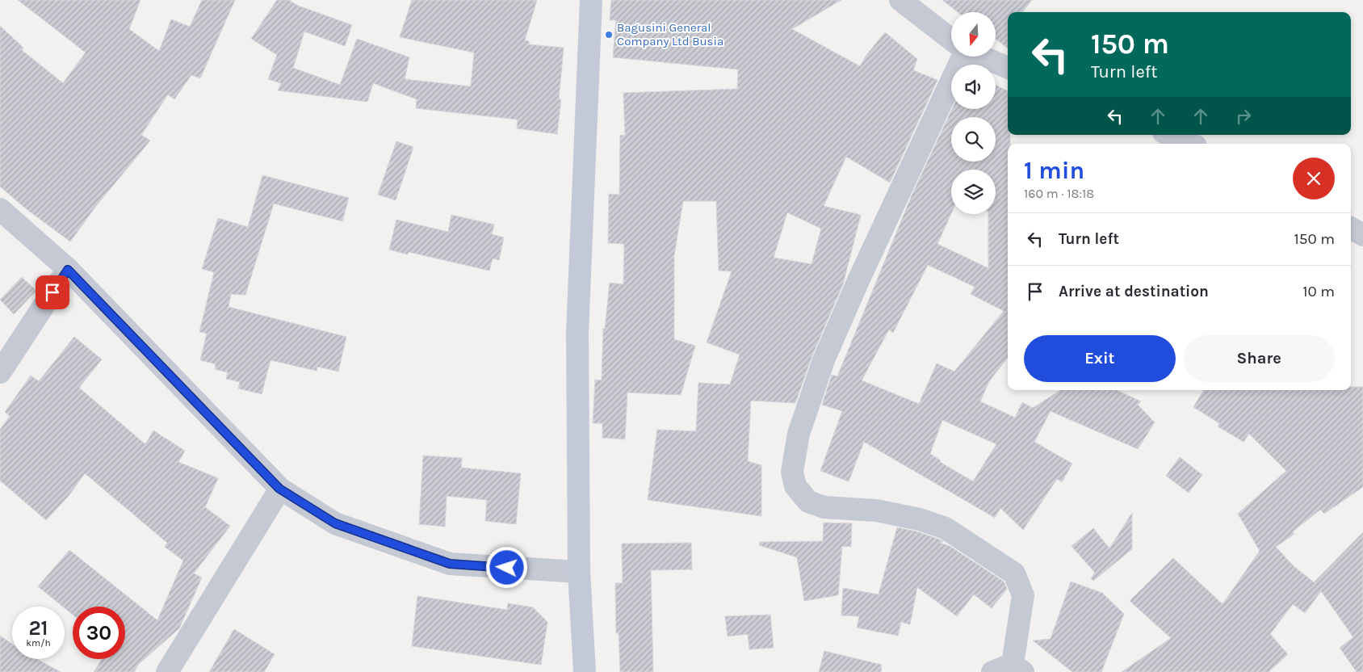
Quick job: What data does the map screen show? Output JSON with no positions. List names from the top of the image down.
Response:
{
  "places": ["Bagusini General Company Ltd Busia"],
  "north": "bottom",
  "page": {
    "turn": ["150 m", "Turn left"],
    "heading": ["1 min", "160 m · 18:18"],
    "list": [
      {
        "name": "Turn left",
        "value": "150 m"
      },
      {
        "name": "Arrive at destination",
        "value": "10 m"
      }
    ],
    "buttons": ["Exit", "Share"],
    "speed": "21 km/h",
    "limit": "30"
  }
}
